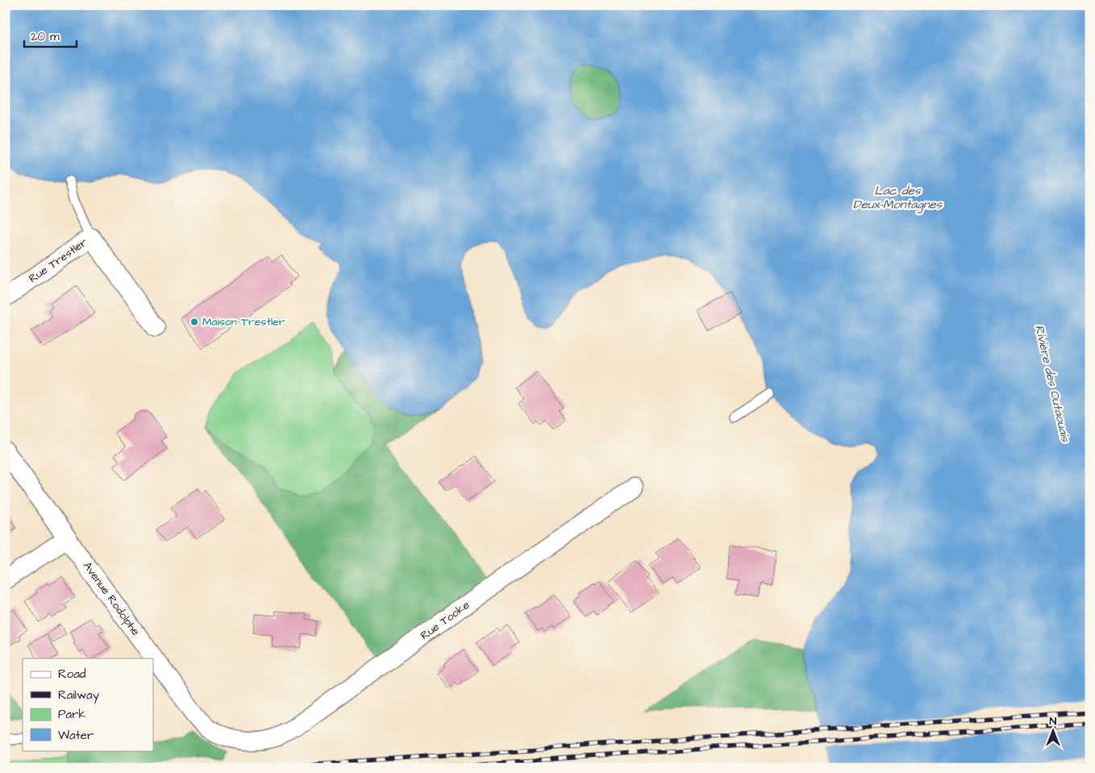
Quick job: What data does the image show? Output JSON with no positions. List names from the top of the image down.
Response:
{
  "streets": {
    "street": ["Rue Trestler", "Avenue Rodolphe", "Rue Tooke"]
  },
  "crossings": [
    ["Avenue Rodolphe", "Rue Tooke"]
  ],
  "water": ["Lac des Deux-Montagnes", "Rivière des Outaouais"],
  "places": ["Maison Trestler"],
  "legend": [
    "Road",
    "Railway",
    "Park",
    "Water"
  ],
  "scale_bar": "20 m",
  "north": "top"
}
